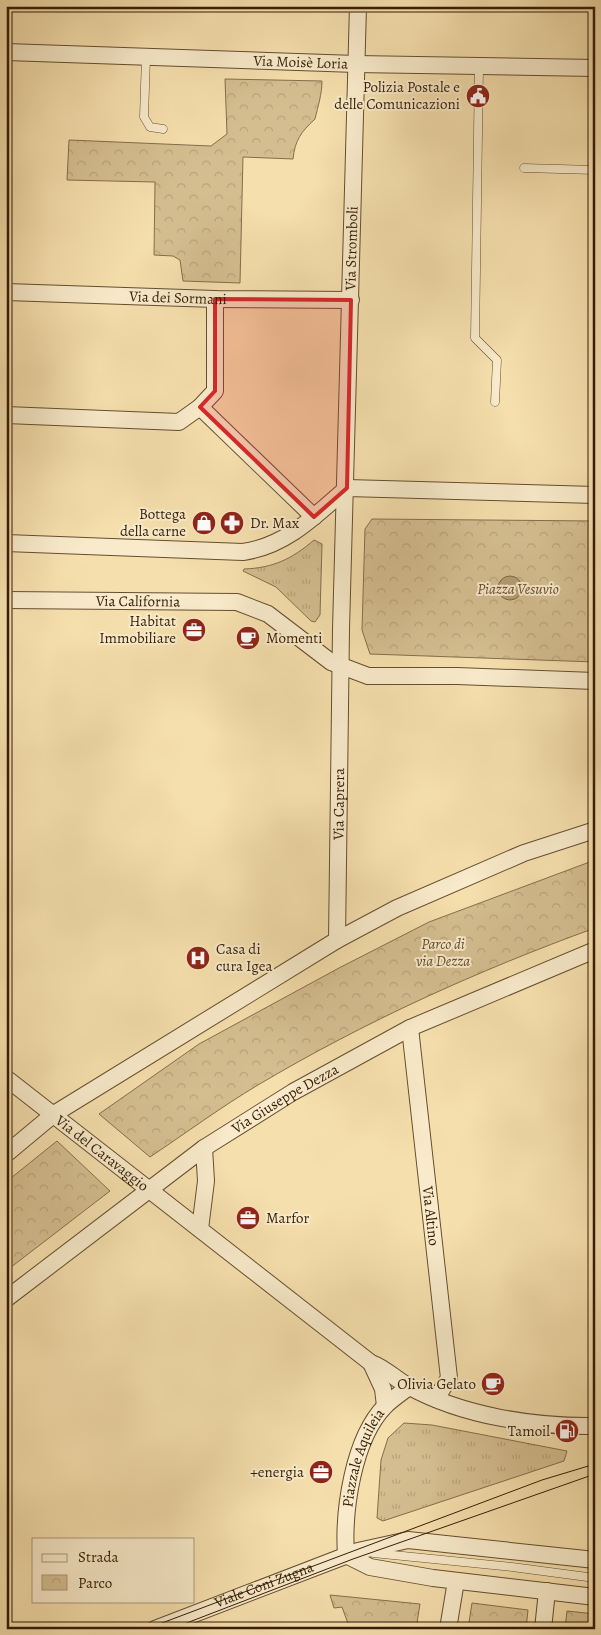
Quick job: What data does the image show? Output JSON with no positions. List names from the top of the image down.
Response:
{
  "streets": {
    "street": [
      "Via Moisè Loria",
      "Via Stromboli",
      "Via dei Sormani",
      "Via California",
      "Via Caprera",
      "Via Giuseppe Dezza",
      "Via del Caravaggio",
      "Via Altino",
      "Piazzale Aquileia",
      "Viale Coni Zugna"
    ]
  },
  "crossings": [
    ["Via Moisè Loria", "Via Stromboli"],
    ["Via Stromboli", "Via dei Sormani"],
    ["Via California", "Via Caprera"],
    ["Via Giuseppe Dezza", "Via del Caravaggio"],
    ["Via Giuseppe Dezza", "Via Altino"],
    ["Via del Caravaggio", "Piazzale Aquileia"],
    ["Piazzale Aquileia", "Viale Coni Zugna"]
  ],
  "parks": ["Piazza Vesuvio", "Parco di via Dezza"],
  "places": {
    "public building": ["Polizia Postale e delle Comunicazioni"],
    "shop": ["Bottega della carne"],
    "pharmacy": ["Dr. Max"],
    "office": ["Habitat Immobiliare", "Marfor", "+energia"],
    "cafe": ["Momenti", "Olivia Gelato"],
    "hospital": ["Casa di cura Igea"],
    "fuel station": ["Tamoil"]
  },
  "legend": ["Strada", "Parco"]
}
